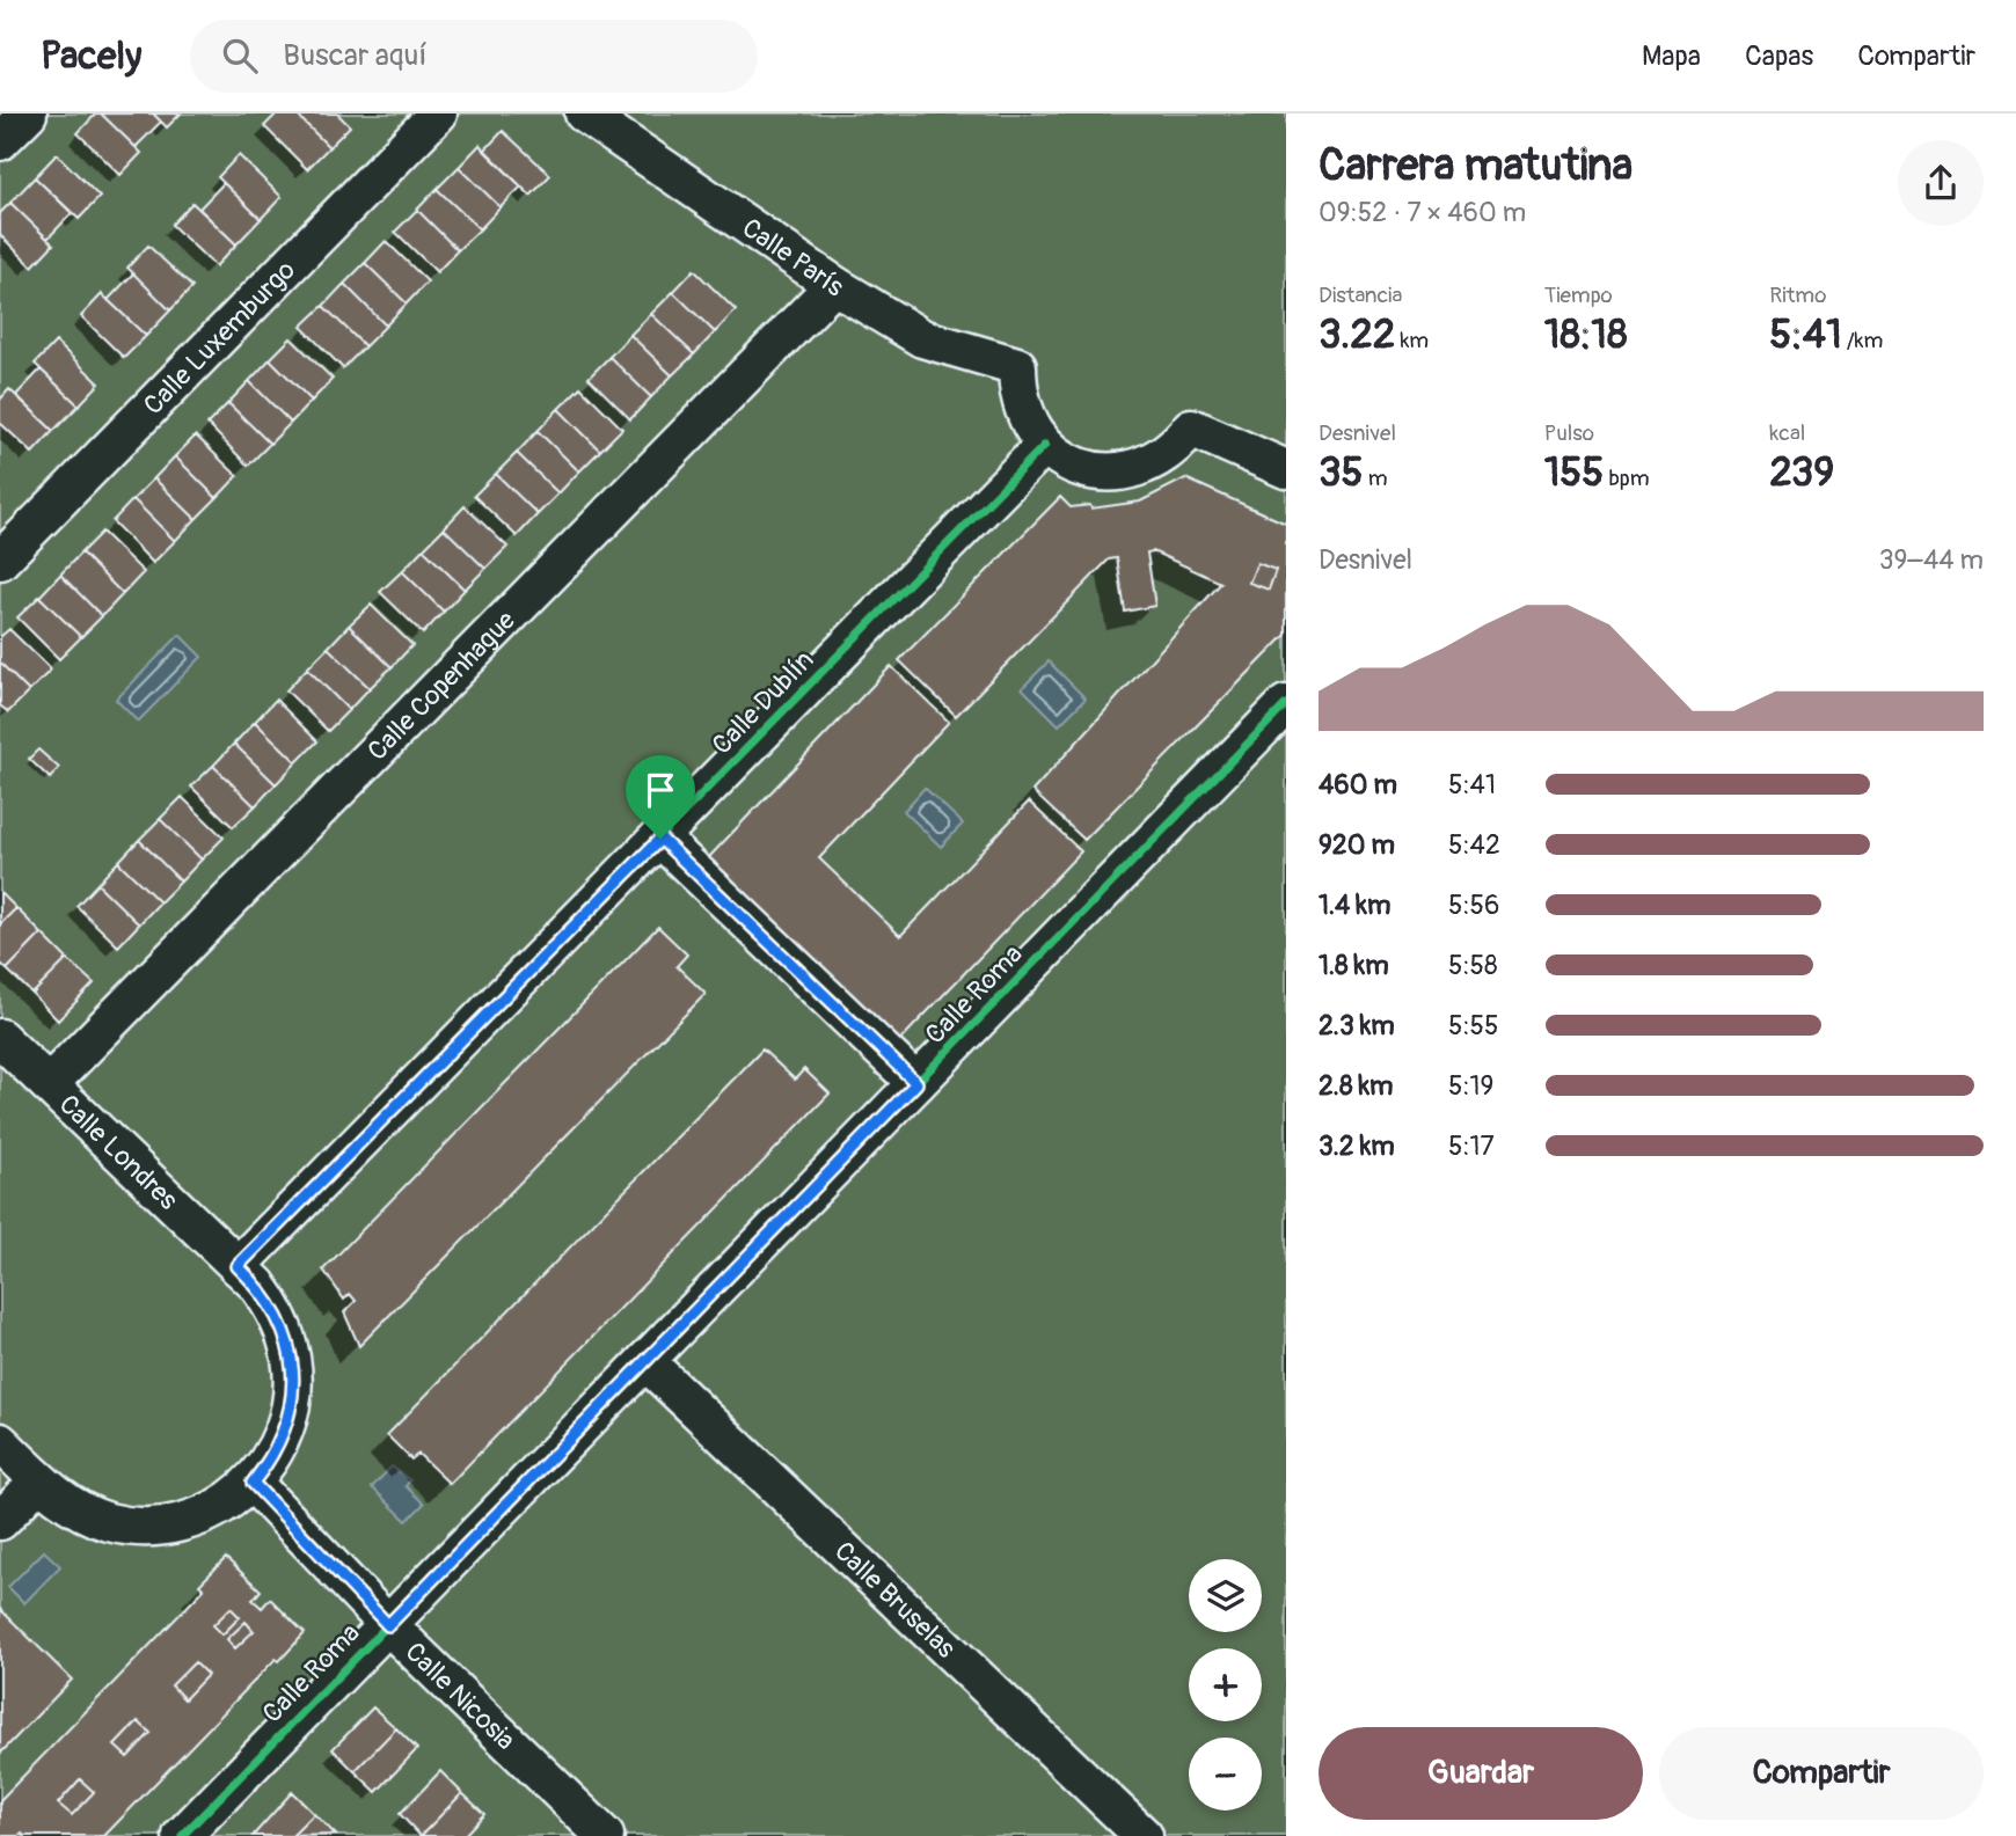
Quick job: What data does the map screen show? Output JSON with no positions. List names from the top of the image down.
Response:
{
  "streets": {
    "street": [
      "Calle París",
      "Calle Luxemburgo",
      "Calle Copenhague",
      "Calle Dublín",
      "Calle Roma",
      "Calle Londres",
      "Calle Bruselas",
      "Calle Nicosia"
    ]
  },
  "crossings": [
    ["Calle París", "Calle Copenhague"],
    ["Calle París", "Calle Dublín"],
    ["Calle Copenhague", "Calle Londres"],
    ["Calle Dublín", "Calle Londres"],
    ["Calle Roma", "Calle Bruselas"],
    ["Calle Roma", "Calle Nicosia"],
    ["Calle Londres", "Calle Nicosia"]
  ],
  "page": {
    "header": "Pacely",
    "search": "Buscar aquí",
    "nav": ["Mapa", "Capas", "Compartir"],
    "heading": ["Carrera matutina", "09:52 · 7 × 460 m"],
    "stats": [
      ["Distancia", "3.22 km"],
      ["Tiempo", "18:18"],
      ["Ritmo", "5:41 /km"],
      ["Desnivel", "35 m"],
      ["Pulso", "155 bpm"],
      ["kcal", "239"]
    ],
    "chart": ["Desnivel", "39–44 m"],
    "list": [
      {
        "name": "460 m",
        "note": "5:41"
      },
      {
        "name": "920 m",
        "note": "5:42"
      },
      {
        "name": "1.4 km",
        "note": "5:56"
      },
      {
        "name": "1.8 km",
        "note": "5:58"
      },
      {
        "name": "2.3 km",
        "note": "5:55"
      },
      {
        "name": "2.8 km",
        "note": "5:19"
      },
      {
        "name": "3.2 km",
        "note": "5:17"
      }
    ],
    "map_buttons": ["+", "−"],
    "buttons": ["Guardar", "Compartir"]
  }
}
